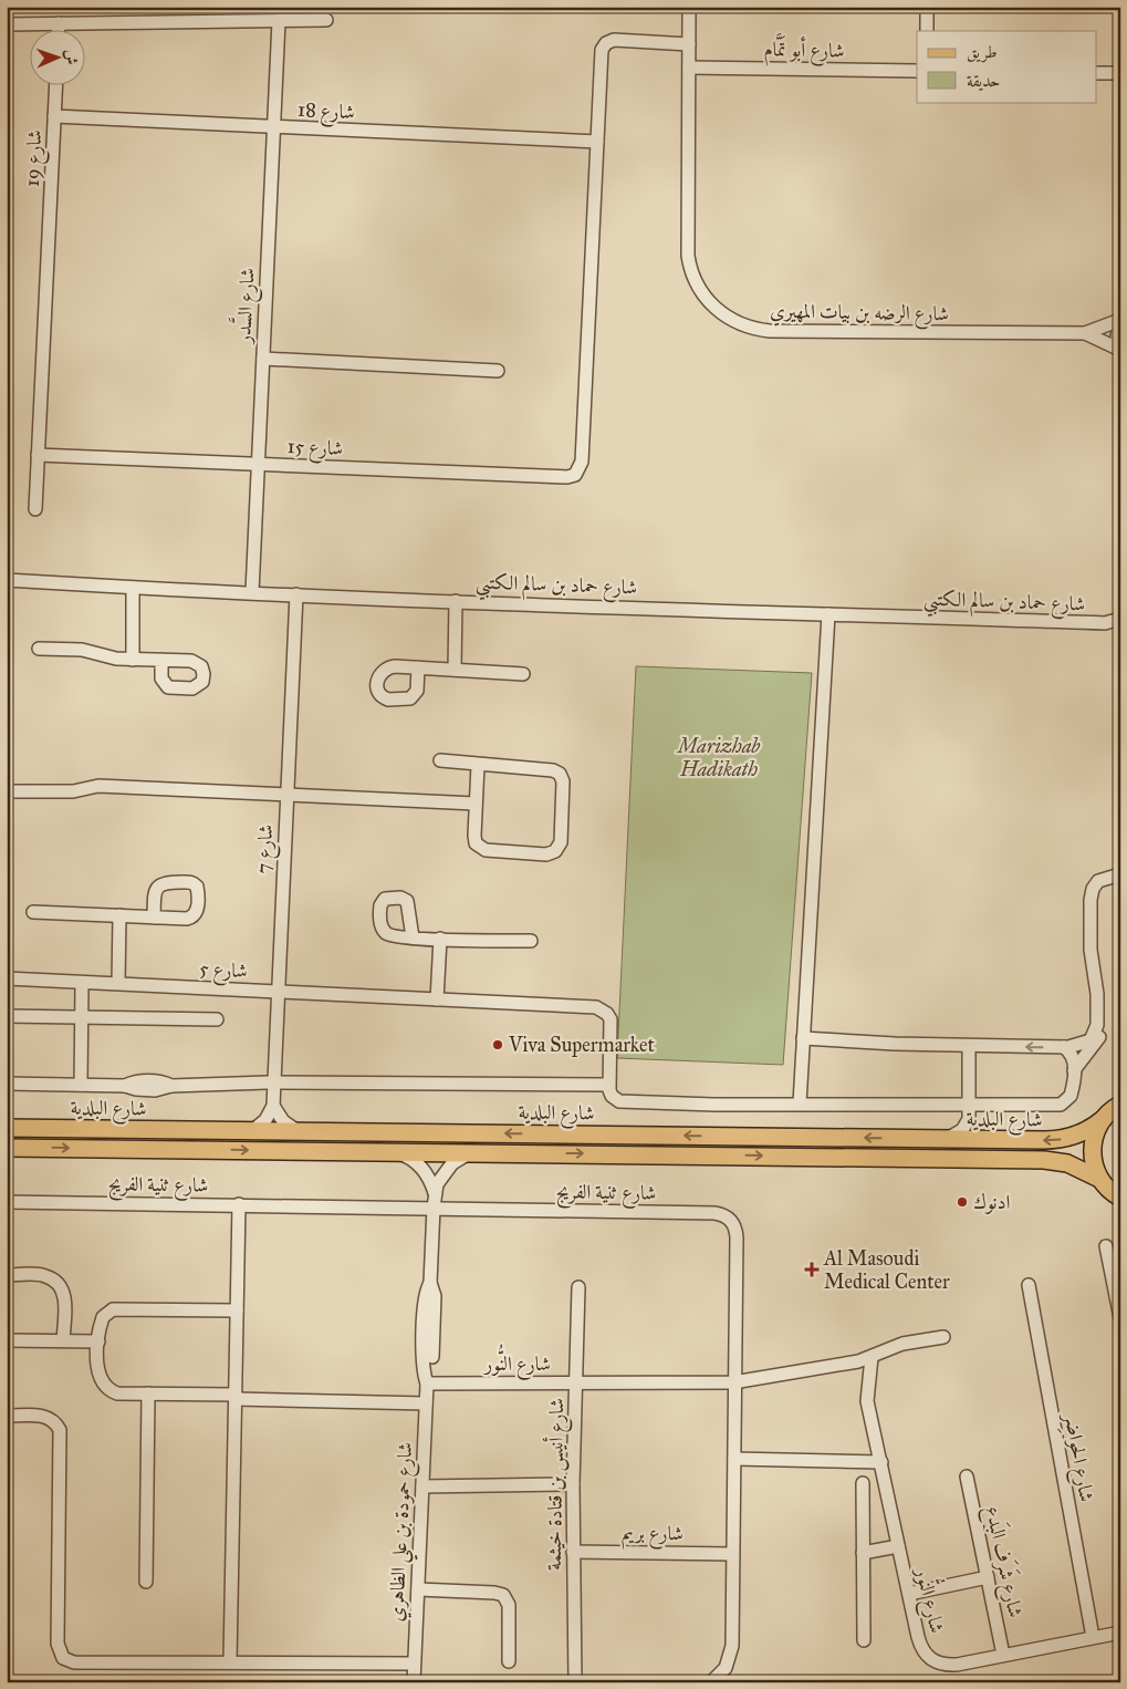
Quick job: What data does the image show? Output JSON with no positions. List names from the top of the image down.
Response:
{
  "streets": {
    "main road": ["شارع البلدية"],
    "street": [
      "شارع أبو تَمَّام",
      "شارع 18",
      "شارع 19",
      "شارع السَّدر",
      "شارع الرضه بن بيات المهيري",
      "شارع 15",
      "شارع حماد بن سالم الكتبي",
      "شارع 7",
      "شارع 5",
      "شارع ثنية الفريج",
      "شارع النُّور",
      "شارع الحواضِر",
      "شارع أنيس بن قتادة خيثمة",
      "شارع حمودة بن علي الظاهري",
      "شارع بريم",
      "شارع شَرَف البَدع"
    ]
  },
  "crossings": [
    ["شارع أبو تَمَّام", "شارع الرضه بن بيات المهيري"],
    ["شارع 18", "شارع 19"],
    ["شارع 18", "شارع السَّدر"],
    ["شارع 18", "شارع 15"],
    ["شارع 19", "شارع 15"],
    ["شارع السَّدر", "شارع 15"],
    ["شارع السَّدر", "شارع حماد بن سالم الكتبي"],
    ["شارع حماد بن سالم الكتبي", "شارع 7"],
    ["شارع 7", "شارع 5"],
    ["شارع البلدية", "شارع حمودة بن علي الظاهري"],
    ["شارع ثنية الفريج", "شارع النُّور"],
    ["شارع ثنية الفريج", "شارع حمودة بن علي الظاهري"],
    ["شارع ثنية الفريج", "شارع بريم"],
    ["شارع النُّور", "شارع الحواضِر"],
    ["شارع النُّور", "شارع أنيس بن قتادة خيثمة"],
    ["شارع النُّور", "شارع حمودة بن علي الظاهري"],
    ["شارع النُّور", "شارع شَرَف البَدع"],
    ["شارع أنيس بن قتادة خيثمة", "شارع بريم"]
  ],
  "parks": ["Marizhab Hadikath"],
  "places": {
    "other": ["Viva Supermarket", "ادنوك"],
    "health": ["Al Masoudi Medical Center"]
  },
  "legend": ["طريق", "حديقة"],
  "north": "right"
}
